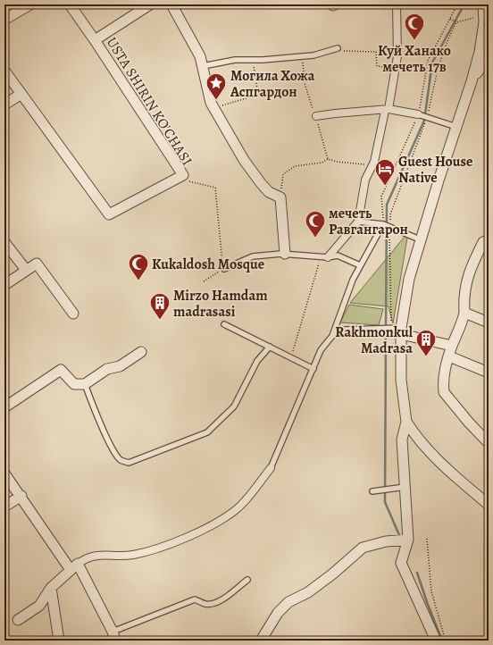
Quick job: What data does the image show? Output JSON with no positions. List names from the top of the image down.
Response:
{
  "streets": {
    "street": ["USTA SHIRIN KO'CHASI"]
  },
  "places": {
    "mosque": ["Куй Ханако мечеть 17в", "мечеть Равгангарон", "Kukaldosh Mosque"],
    "place": ["Могила Хожа Аспгардон"],
    "hotel": ["Guest House Native"],
    "building": ["Mirzo Hamdam madrasasi", "Rakhmonkul Madrasa"]
  }
}
